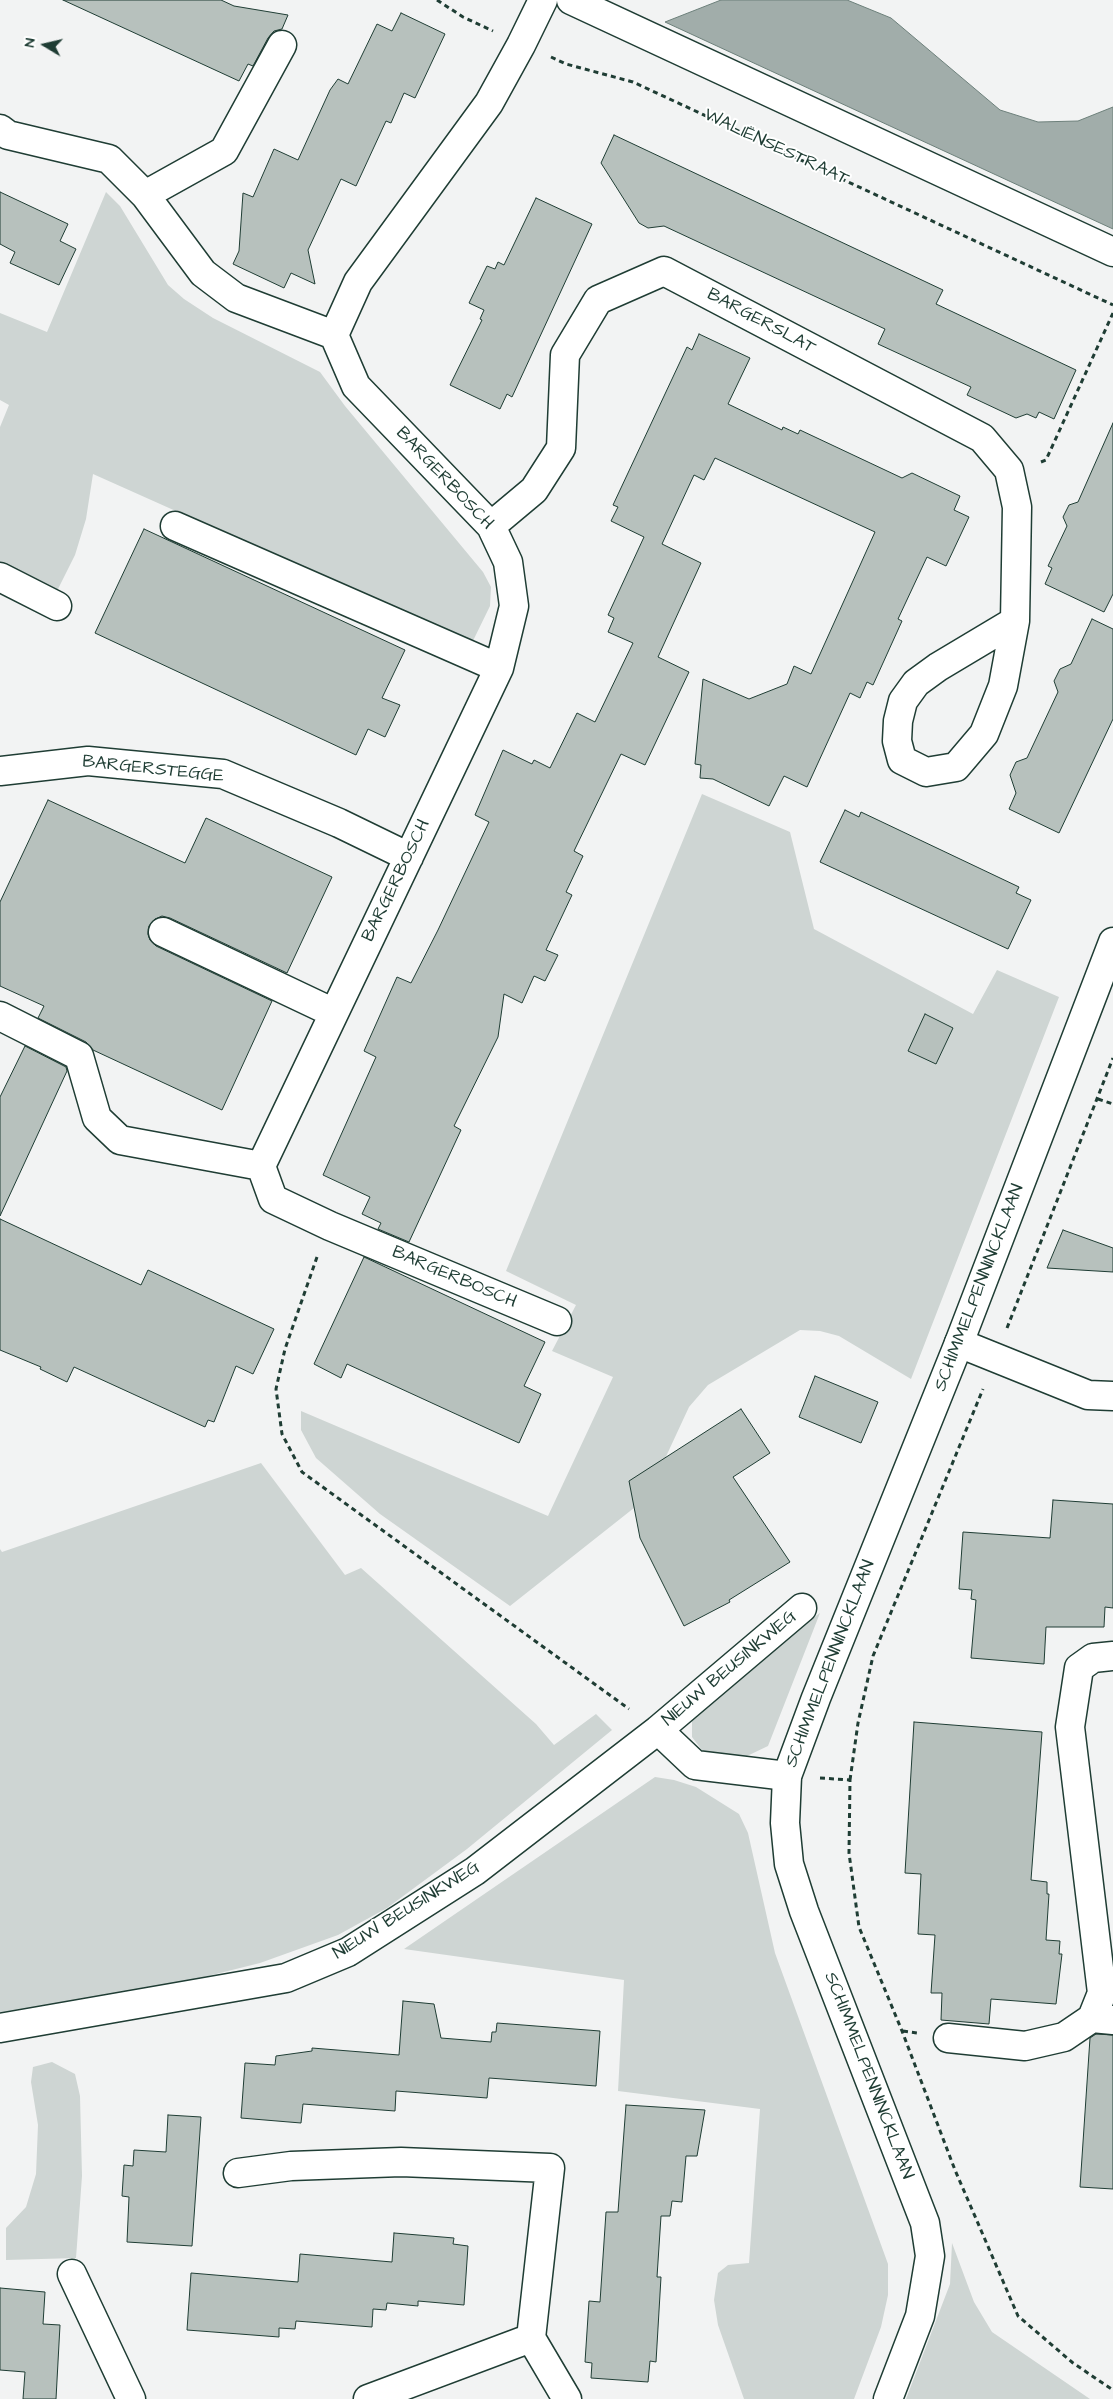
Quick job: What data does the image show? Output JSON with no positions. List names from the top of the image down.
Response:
{
  "streets": {
    "street": [
      "BARGERSLAT",
      "BARGERBOSCH",
      "BARGERSTEGGE",
      "SCHIMMELPENNINCKLAAN",
      "NIEUW BEUSINKWEG"
    ],
    "path": ["WALIËNSESTRAAT"]
  },
  "crossings": [
    ["BARGERSLAT", "BARGERBOSCH"],
    ["BARGERBOSCH", "BARGERSTEGGE"],
    ["SCHIMMELPENNINCKLAAN", "NIEUW BEUSINKWEG"]
  ],
  "north": "left"
}
